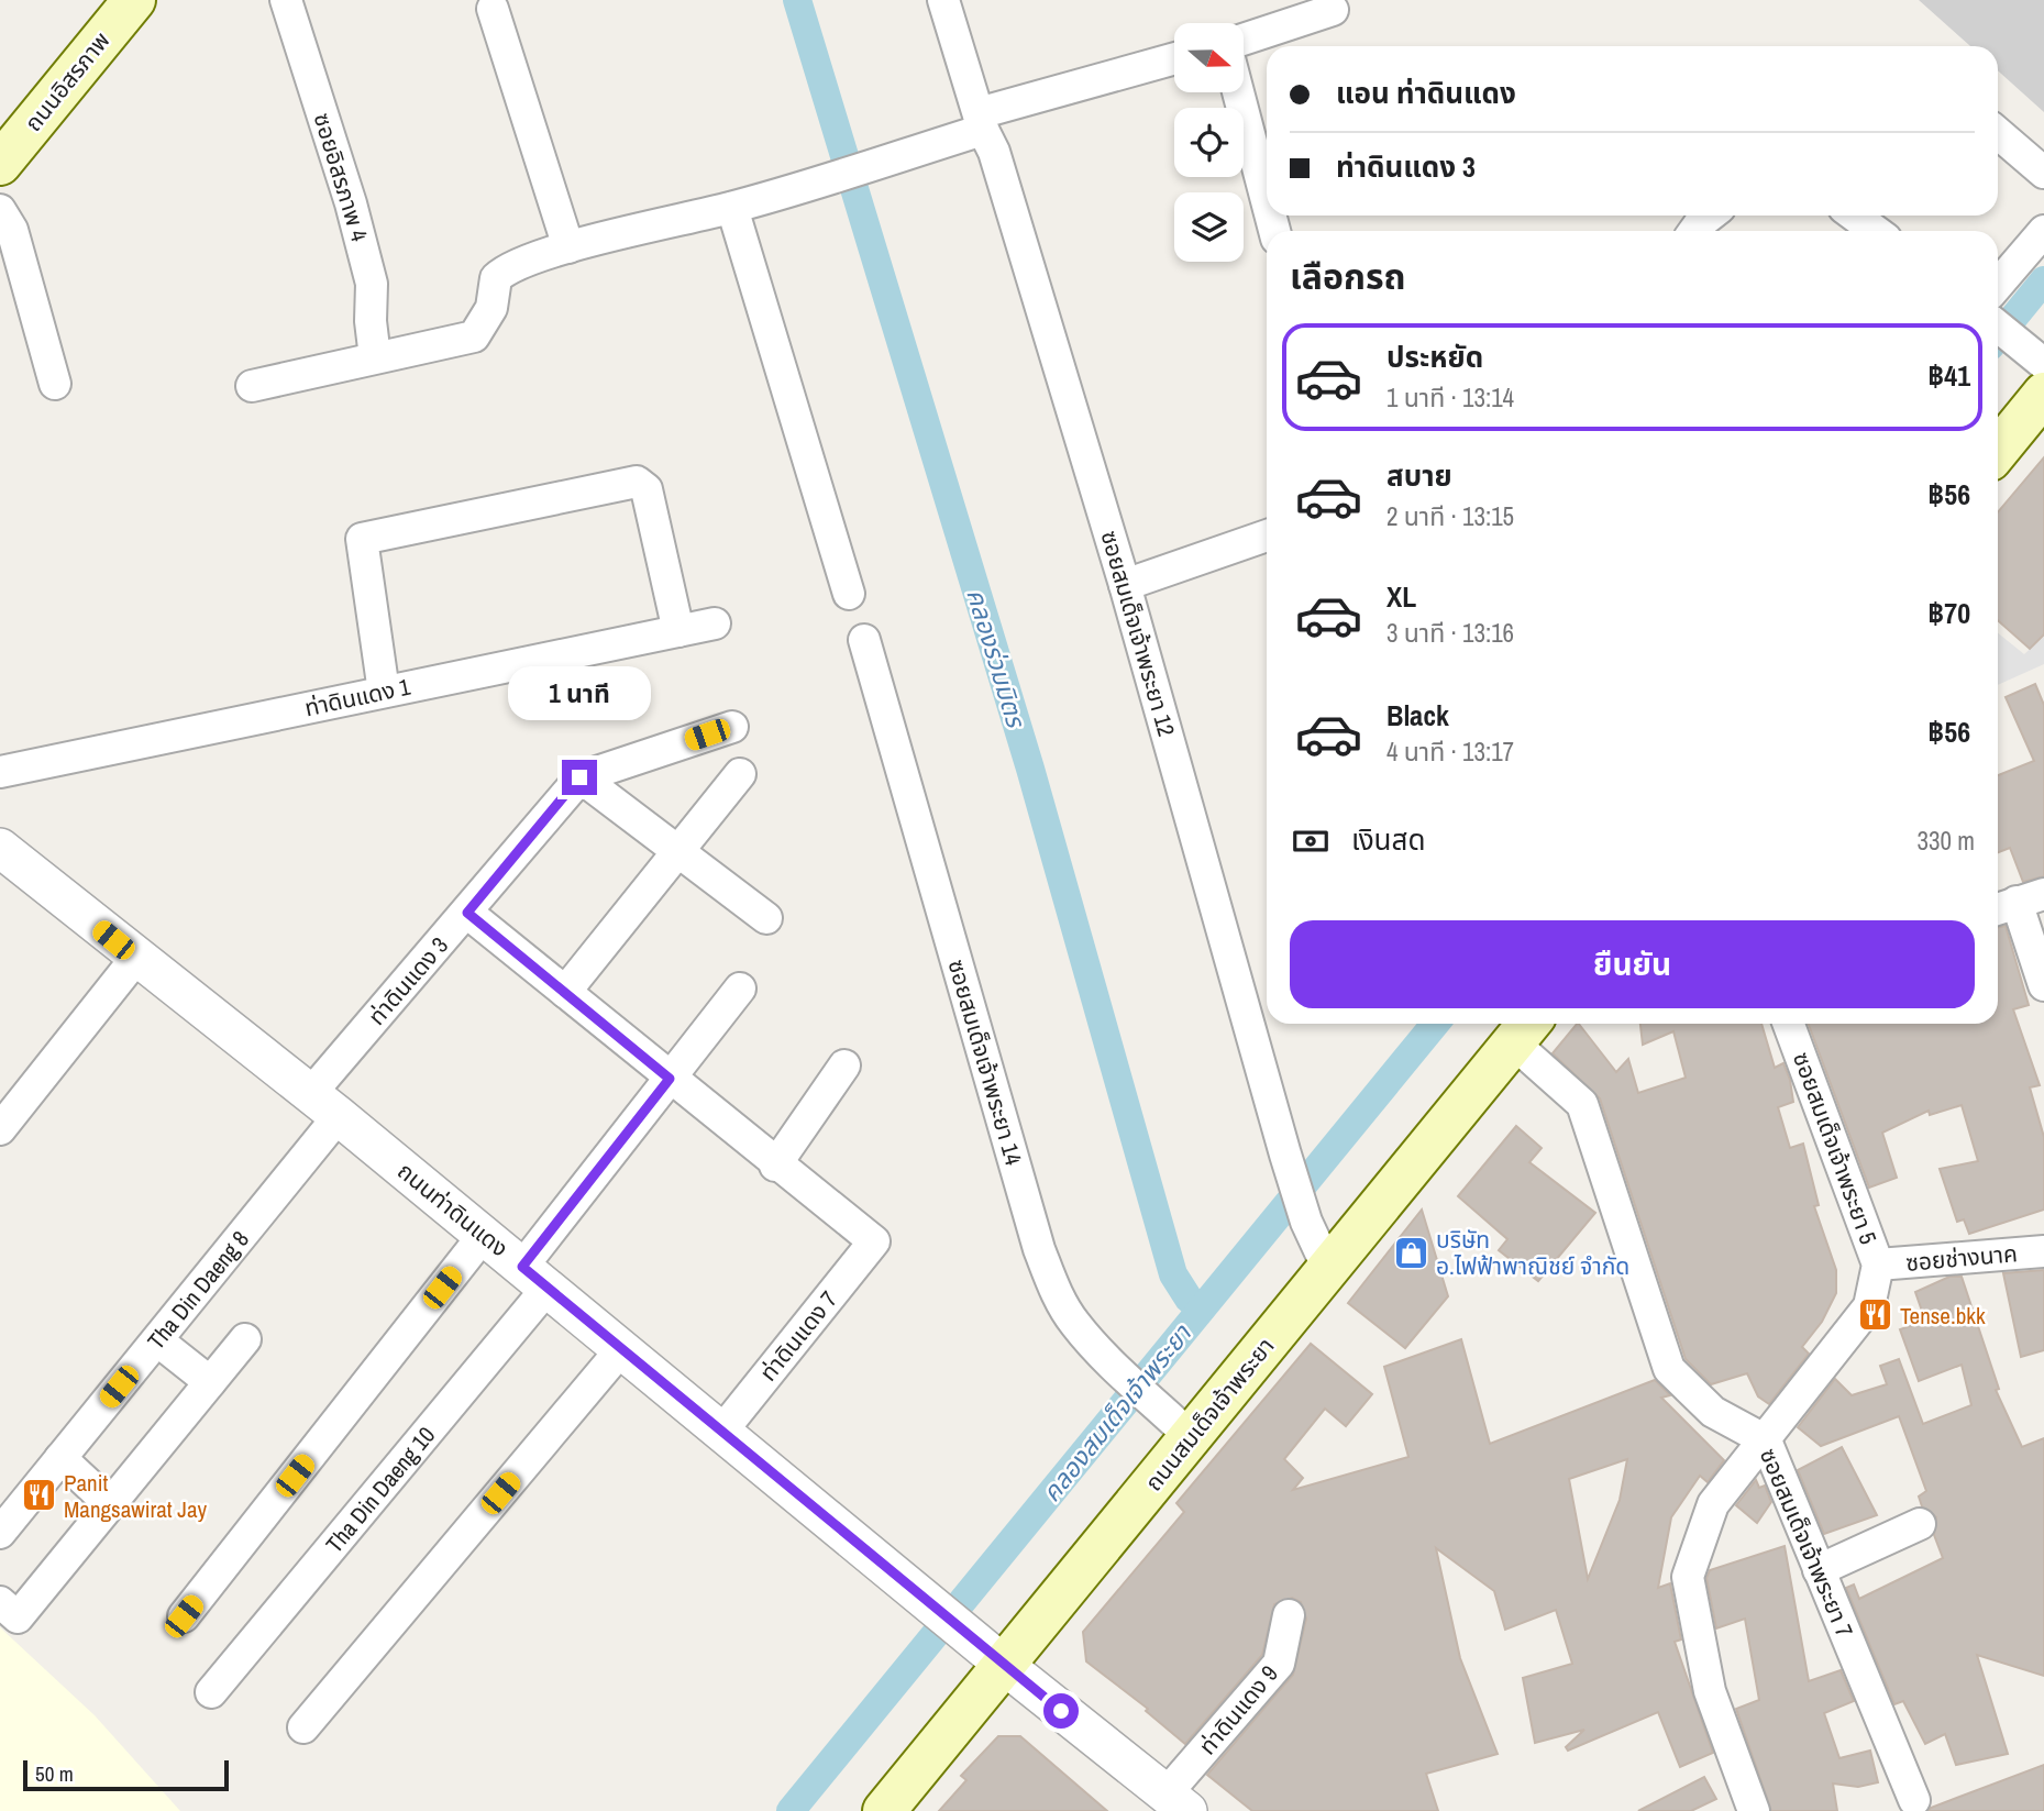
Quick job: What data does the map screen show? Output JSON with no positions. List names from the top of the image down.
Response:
{
  "streets": {
    "main road": ["ถนนอิสรภาพ", "ถนนสมเด็จเจ้าพระยา"],
    "street": [
      "ซอยอิสรภาพ 4",
      "ซอยสมเด็จเจ้าพระยา 12",
      "ท่าดินแดง 1",
      "ท่าดินแดง 3",
      "ซอยสมเด็จเจ้าพระยา 14",
      "ซอยสมเด็จเจ้าพระยา 5",
      "ถนนท่าดินแดง",
      "ซอยช่างนาค",
      "Tha Din Daeng 8",
      "ท่าดินแดง 7",
      "Tha Din Daeng 10",
      "ซอยสมเด็จเจ้าพระยา 7",
      "ท่าดินแดง 9"
    ]
  },
  "crossings": [
    ["ซอยสมเด็จเจ้าพระยา 12", "ถนนสมเด็จเจ้าพระยา"],
    ["ท่าดินแดง 3", "ถนนท่าดินแดง"],
    ["ท่าดินแดง 3", "Tha Din Daeng 8"],
    ["ซอยสมเด็จเจ้าพระยา 14", "ถนนสมเด็จเจ้าพระยา"],
    ["ซอยสมเด็จเจ้าพระยา 5", "ซอยช่างนาค"],
    ["ซอยสมเด็จเจ้าพระยา 5", "ซอยสมเด็จเจ้าพระยา 7"],
    ["ถนนท่าดินแดง", "Tha Din Daeng 8"],
    ["ถนนท่าดินแดง", "ท่าดินแดง 7"],
    ["ถนนท่าดินแดง", "ถนนสมเด็จเจ้าพระยา"],
    ["ถนนท่าดินแดง", "Tha Din Daeng 10"],
    ["ถนนท่าดินแดง", "ท่าดินแดง 9"],
    ["ถนนสมเด็จเจ้าพระยา", "ซอยสมเด็จเจ้าพระยา 7"]
  ],
  "water": ["คลองร่วมมิตร", "คลองสมเด็จเจ้าพระยา"],
  "places": {
    "shop": ["บริษัท อ.ไฟฟ้าพาณิชย์ จำกัด"],
    "restaurant": ["Tense.bkk", "Panit Mangsawirat Jay"]
  },
  "scale_bar": "50 m",
  "north": "right",
  "page": {
    "banner": ["แอน ท่าดินแดง", "ท่าดินแดง 3"],
    "heading": "เลือกรถ",
    "list": [
      {
        "name": "ประหยัด",
        "note": "1 นาที · 13:14",
        "value": "฿41"
      },
      {
        "name": "สบาย",
        "note": "2 นาที · 13:15",
        "value": "฿56"
      },
      {
        "name": "XL",
        "note": "3 นาที · 13:16",
        "value": "฿70"
      },
      {
        "name": "Black",
        "note": "4 นาที · 13:17",
        "value": "฿56"
      }
    ],
    "bubble": "1 นาที",
    "pay": ["เงินสด", "330 m"],
    "buttons": "ยืนยัน",
    "scale": "50 m"
  }
}
